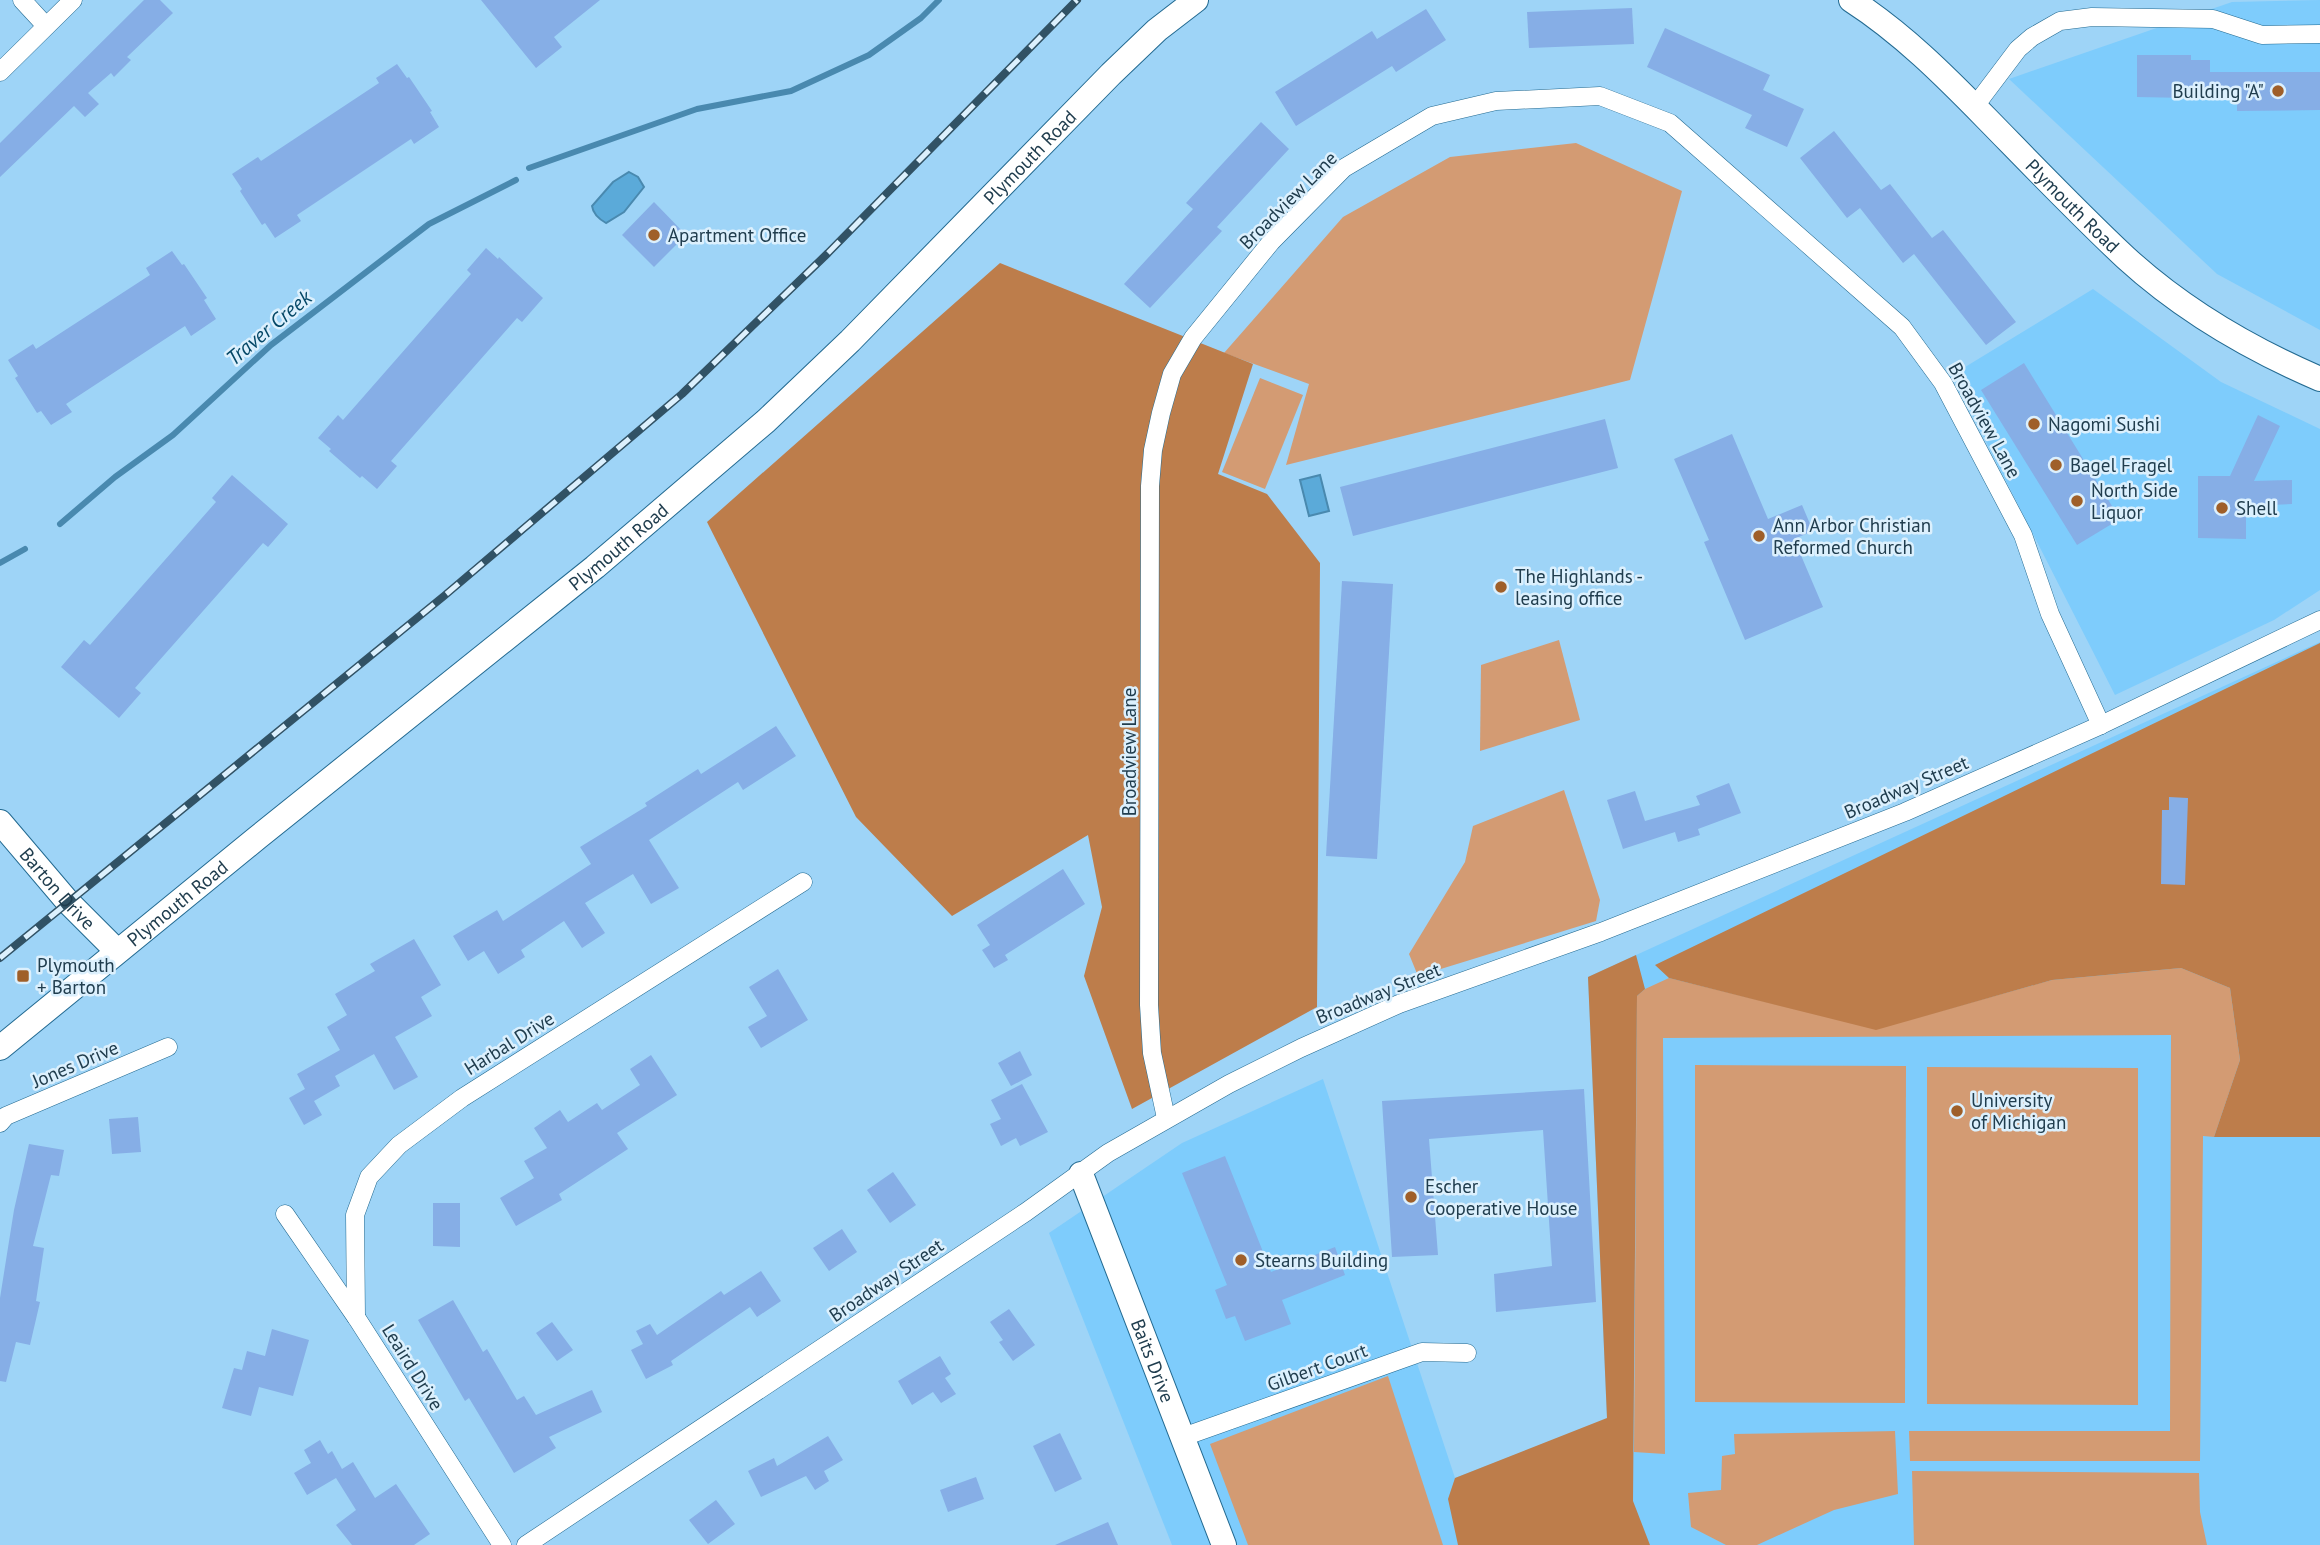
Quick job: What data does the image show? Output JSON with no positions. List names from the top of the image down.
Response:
{
  "streets": {
    "main road": ["Plymouth Road", "Barton Drive", "Baits Drive"],
    "street": [
      "Broadview Lane",
      "Broadway Street",
      "Harbal Drive",
      "Jones Drive",
      "Leaird Drive",
      "Gilbert Court"
    ]
  },
  "crossings": [
    ["Plymouth Road", "Barton Drive"],
    ["Broadview Lane", "Broadway Street"],
    ["Broadway Street", "Baits Drive"],
    ["Harbal Drive", "Leaird Drive"],
    ["Baits Drive", "Gilbert Court"]
  ],
  "water": ["Traver Creek"],
  "places": {
    "other": [
      "Building \"A\"",
      "Apartment Office",
      "Nagomi Sushi",
      "Bagel Fragel",
      "North Side Liquor",
      "Shell",
      "Ann Arbor Christian Reformed Church",
      "The Highlands - leasing office",
      "University of Michigan",
      "Escher Cooperative House",
      "Stearns Building"
    ],
    "transit": ["Plymouth + Barton"]
  }
}
